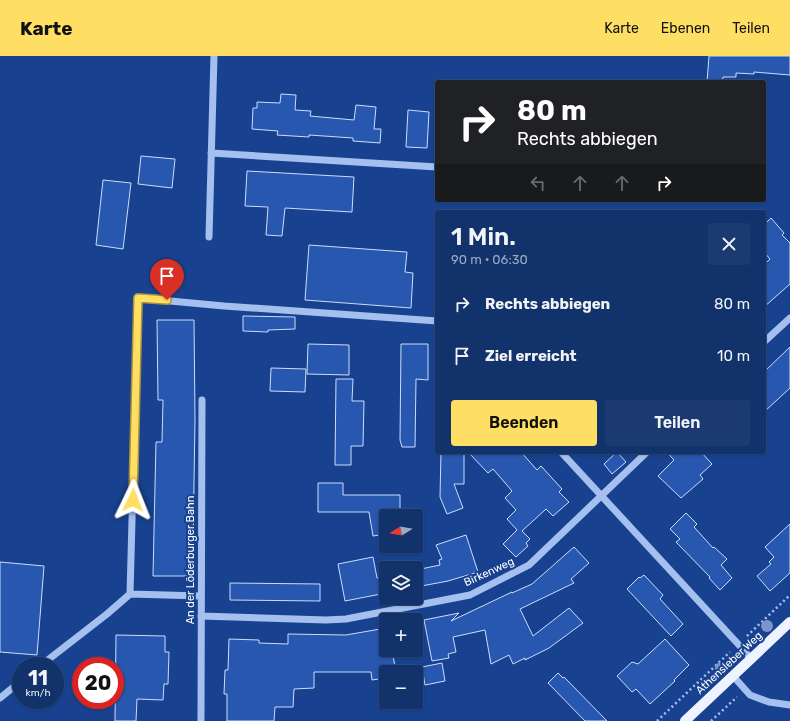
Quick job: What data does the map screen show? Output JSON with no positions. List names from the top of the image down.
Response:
{
  "streets": {
    "main road": ["Athensleber Weg"],
    "street": ["An der Löderburger Bahn", "Birkenweg"]
  },
  "crossings": [
    ["An der Löderburger Bahn", "Birkenweg"]
  ],
  "north": "left",
  "page": {
    "header": "Karte",
    "nav": ["Karte", "Ebenen", "Teilen"],
    "turn": ["80 m", "Rechts abbiegen"],
    "heading": ["1 Min.", "90 m · 06:30"],
    "list": [
      {
        "name": "Rechts abbiegen",
        "value": "80 m"
      },
      {
        "name": "Ziel erreicht",
        "value": "10 m"
      }
    ],
    "buttons": ["Beenden", "Teilen"],
    "map_buttons": ["+", "−"],
    "speed": "11 km/h",
    "limit": "20"
  }
}
